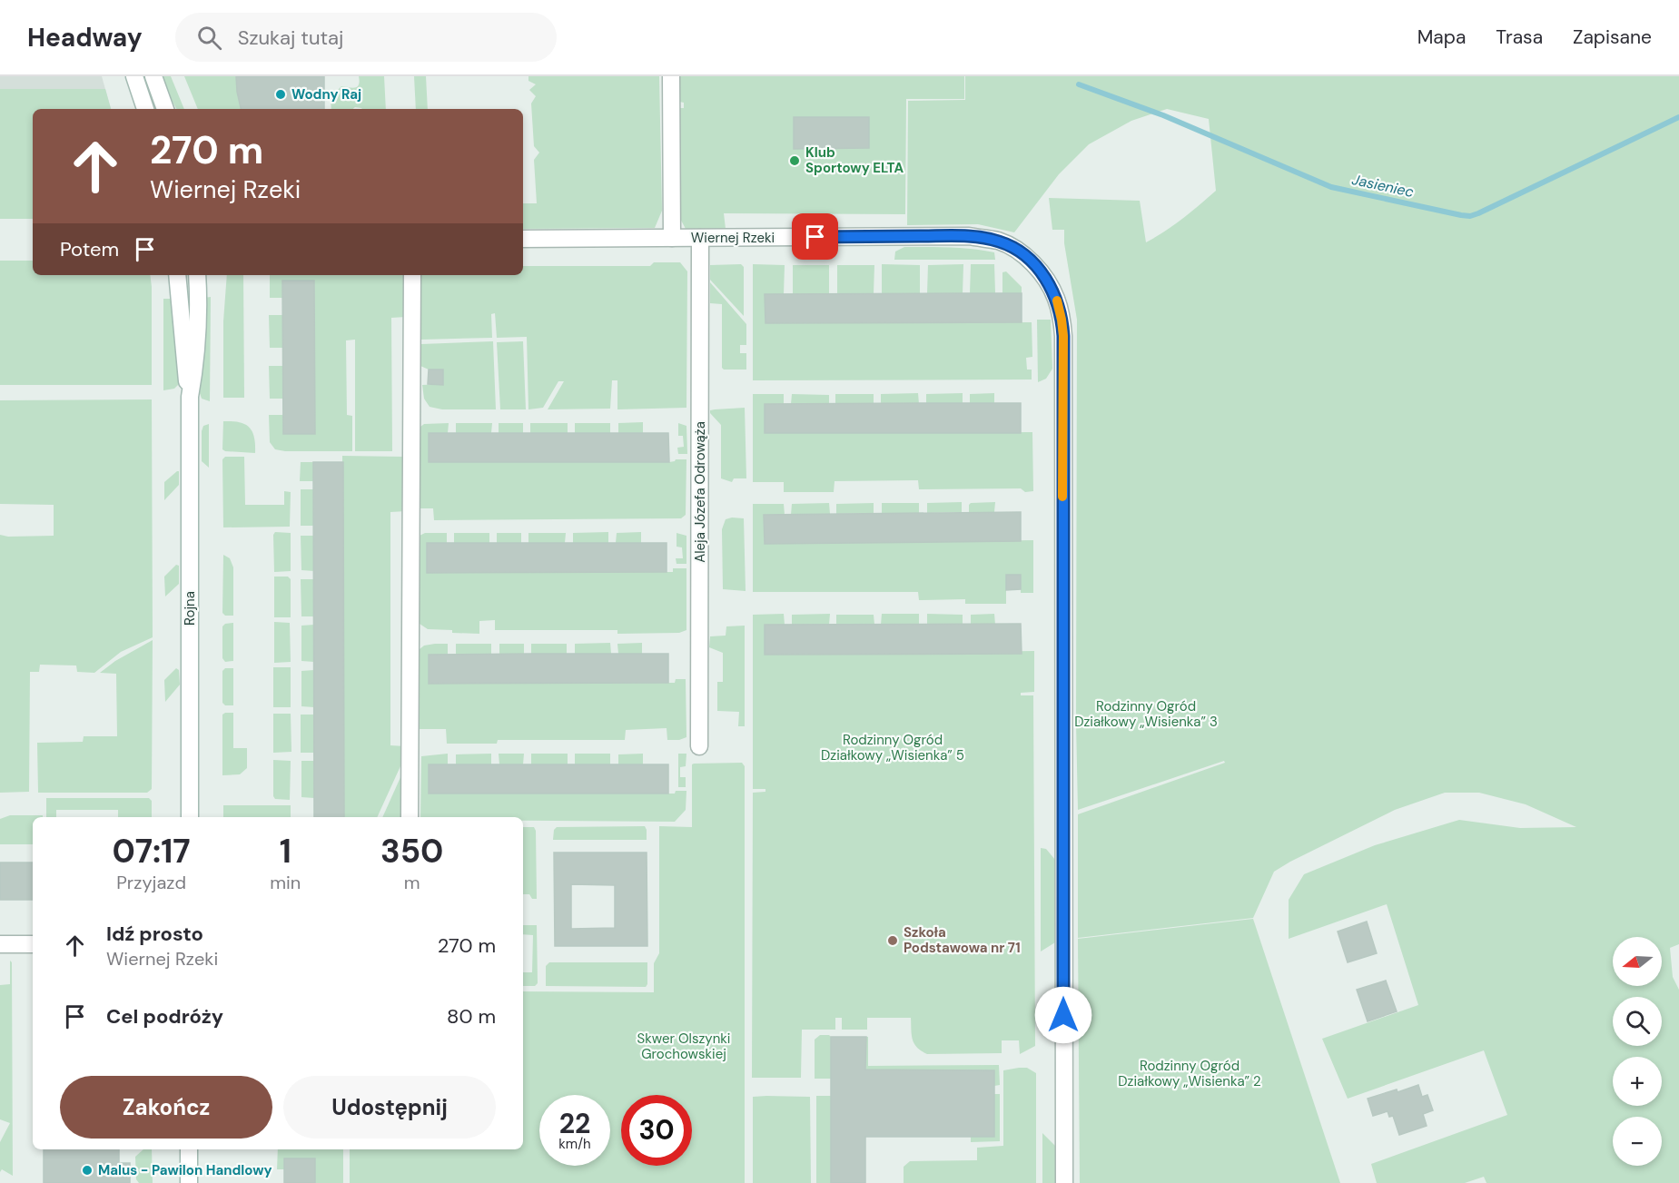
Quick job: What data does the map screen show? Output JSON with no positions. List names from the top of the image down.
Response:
{
  "streets": {
    "street": ["Wiernej Rzeki", "Aleja Józefa Odrowąża", "Rojna"]
  },
  "crossings": [
    ["Wiernej Rzeki", "Aleja Józefa Odrowąża"]
  ],
  "water": ["Jasieniec"],
  "parks": [
    "Rodzinny Ogród Działkowy „Wisienka” 3",
    "Rodzinny Ogród Działkowy „Wisienka” 5",
    "Skwer Olszynki Grochowskiej",
    "Rodzinny Ogród Działkowy „Wisienka” 2"
  ],
  "places": [
    "Wodny Raj",
    "Klub Sportowy ELTA",
    "Szkoła Podstawowa nr 71",
    "Malus - Pawilon Handlowy"
  ],
  "north": "left",
  "page": {
    "header": "Headway",
    "search": "Szukaj tutaj",
    "nav": ["Mapa", "Trasa", "Zapisane"],
    "turn": ["270 m", "Wiernej Rzeki"],
    "then": "Potem",
    "eta": [
      "07:17",
      "Przyjazd",
      "1",
      "min",
      "350",
      "m"
    ],
    "list": [
      {
        "name": "Idź prosto",
        "note": "Wiernej Rzeki",
        "value": "270 m"
      },
      {
        "name": "Cel podróży",
        "value": "80 m"
      }
    ],
    "map_buttons": ["+", "−"],
    "buttons": ["Zakończ", "Udostępnij"],
    "speed": "22 km/h",
    "limit": "30"
  }
}
